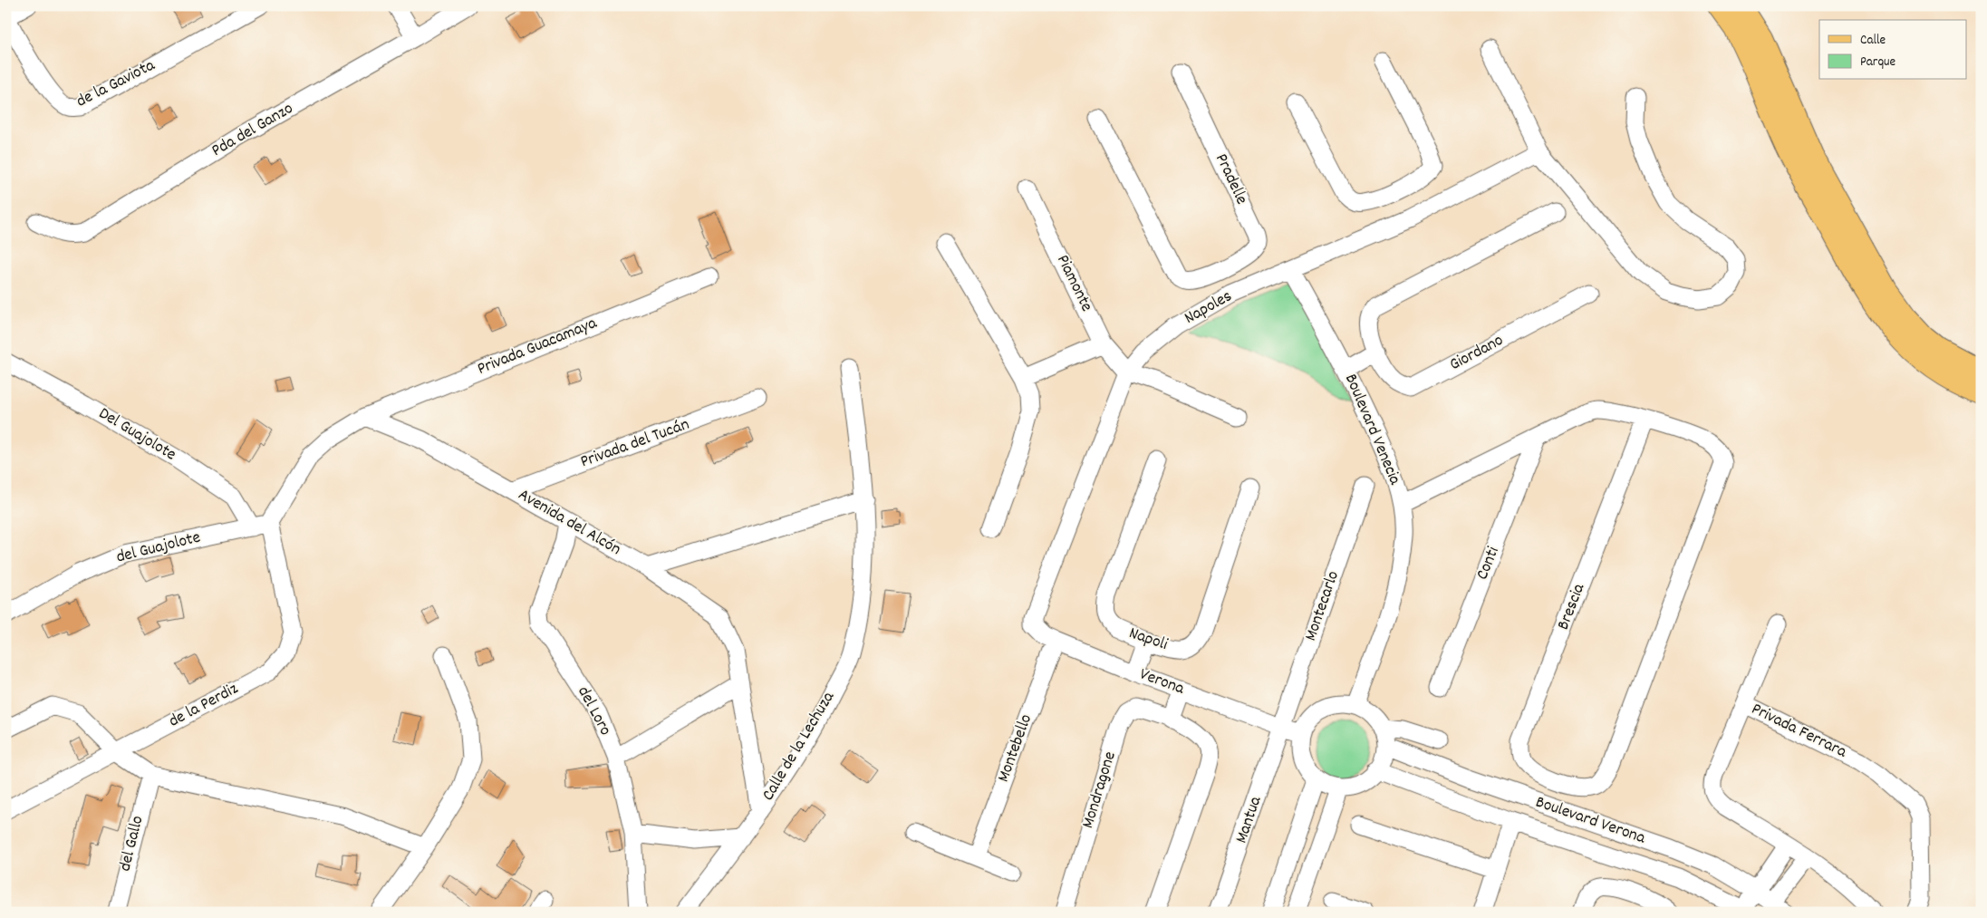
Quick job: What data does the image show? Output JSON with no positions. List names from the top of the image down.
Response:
{
  "streets": {
    "street": [
      "de la Gaviota",
      "Pda del Ganzo",
      "Pradelle",
      "Piamonte",
      "Napoles",
      "Privada Guacamaya",
      "Giordano",
      "Boulevard Venecia",
      "Del Guajolote",
      "Privada del Tucán",
      "Avenida del Alcón",
      "del Guajolote",
      "Conti",
      "Montecarlo",
      "Brescia",
      "Napoli",
      "Verona",
      "de la Perdiz",
      "del Loro",
      "Privada Ferrara",
      "Calle de la Lechuza",
      "Montebello",
      "Mondragone",
      "Mantua",
      "Boulevard Verona",
      "del Gallo"
    ]
  },
  "crossings": [
    ["Piamonte", "Napoles"],
    ["Napoles", "Boulevard Venecia"],
    ["Napoles", "Verona"],
    ["Privada Guacamaya", "Avenida del Alcón"],
    ["Boulevard Venecia", "Verona"],
    ["Boulevard Venecia", "Boulevard Verona"],
    ["Del Guajolote", "del Guajolote"],
    ["Privada del Tucán", "Avenida del Alcón"],
    ["Avenida del Alcón", "del Loro"],
    ["Avenida del Alcón", "Calle de la Lechuza"],
    ["del Guajolote", "de la Perdiz"],
    ["Montecarlo", "Verona"],
    ["Montecarlo", "Mantua"],
    ["Verona", "Montebello"],
    ["Verona", "Mantua"],
    ["Verona", "Boulevard Verona"]
  ],
  "legend": ["Calle", "Parque"]
}
